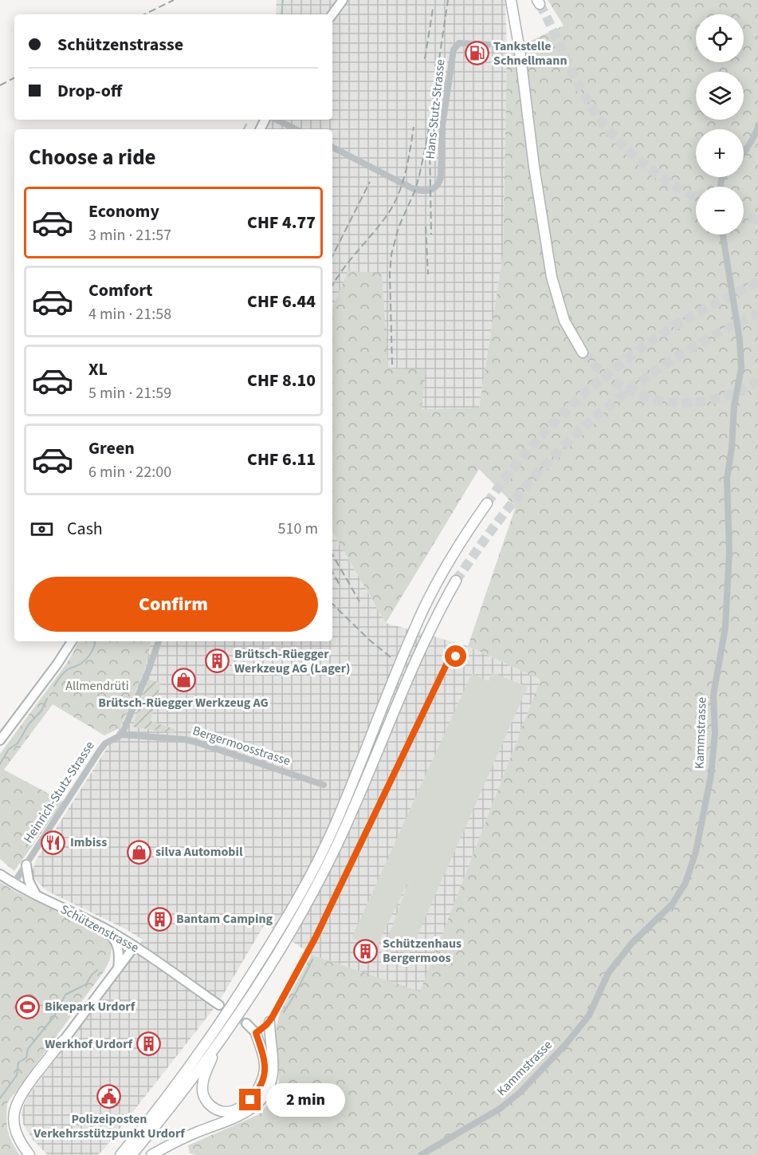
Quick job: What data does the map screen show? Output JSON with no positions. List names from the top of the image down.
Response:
{
  "streets": {
    "main road": ["Schützenstrasse"],
    "street": [
      "Hans-Stutz-Strasse",
      "Kammstrasse",
      "Bergermoosstrasse",
      "Heinrich-Stutz-Strasse"
    ]
  },
  "crossings": [
    ["Bergermoosstrasse", "Heinrich-Stutz-Strasse"],
    ["Heinrich-Stutz-Strasse", "Schützenstrasse"]
  ],
  "parks": ["Allmendrüti"],
  "places": {
    "fuel station": ["Tankstelle Schnellmann"],
    "building": [
      "Brütsch-Rüegger Werkzeug AG (Lager)",
      "Bantam Camping",
      "Schützenhaus Bergermoos",
      "Werkhof Urdorf"
    ],
    "shop": ["Brütsch-Rüegger Werkzeug AG", "silva Automobil"],
    "restaurant": ["Imbiss"],
    "sports": ["Bikepark Urdorf"],
    "public building": ["Polizeiposten Verkehrsstützpunkt Urdorf"]
  },
  "page": {
    "map_buttons": ["+", "−"],
    "banner": ["Schützenstrasse", "Drop-off"],
    "heading": "Choose a ride",
    "list": [
      {
        "name": "Economy",
        "note": "3 min · 21:57",
        "value": "CHF 4.77"
      },
      {
        "name": "Comfort",
        "note": "4 min · 21:58",
        "value": "CHF 6.44"
      },
      {
        "name": "XL",
        "note": "5 min · 21:59",
        "value": "CHF 8.10"
      },
      {
        "name": "Green",
        "note": "6 min · 22:00",
        "value": "CHF 6.11"
      }
    ],
    "pay": ["Cash", "510 m"],
    "buttons": "Confirm",
    "bubble": "2 min"
  }
}
